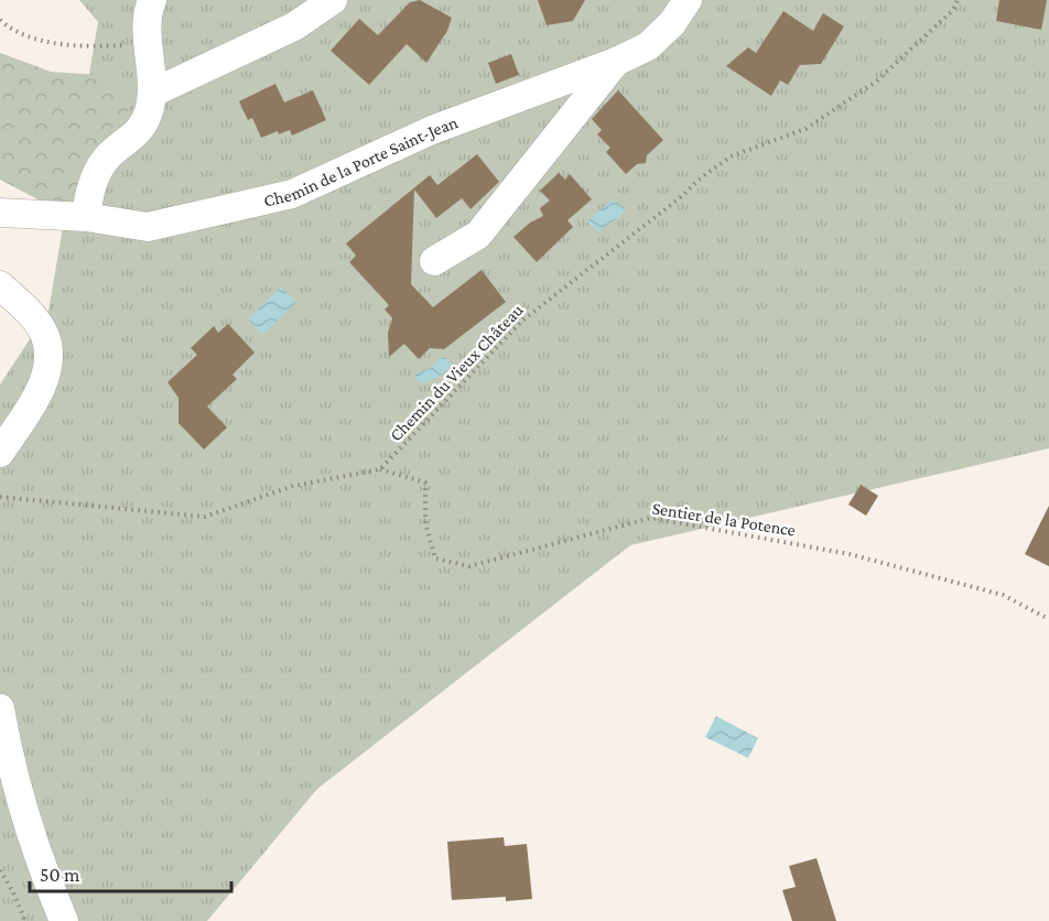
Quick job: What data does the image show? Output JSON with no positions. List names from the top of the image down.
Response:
{
  "streets": {
    "street": ["Chemin de la Porte Saint-Jean"],
    "path": ["Chemin du Vieux Château", "Sentier de la Potence"]
  },
  "crossings": [
    ["Chemin du Vieux Château", "Sentier de la Potence"]
  ],
  "scale_bar": "50 m"
}
